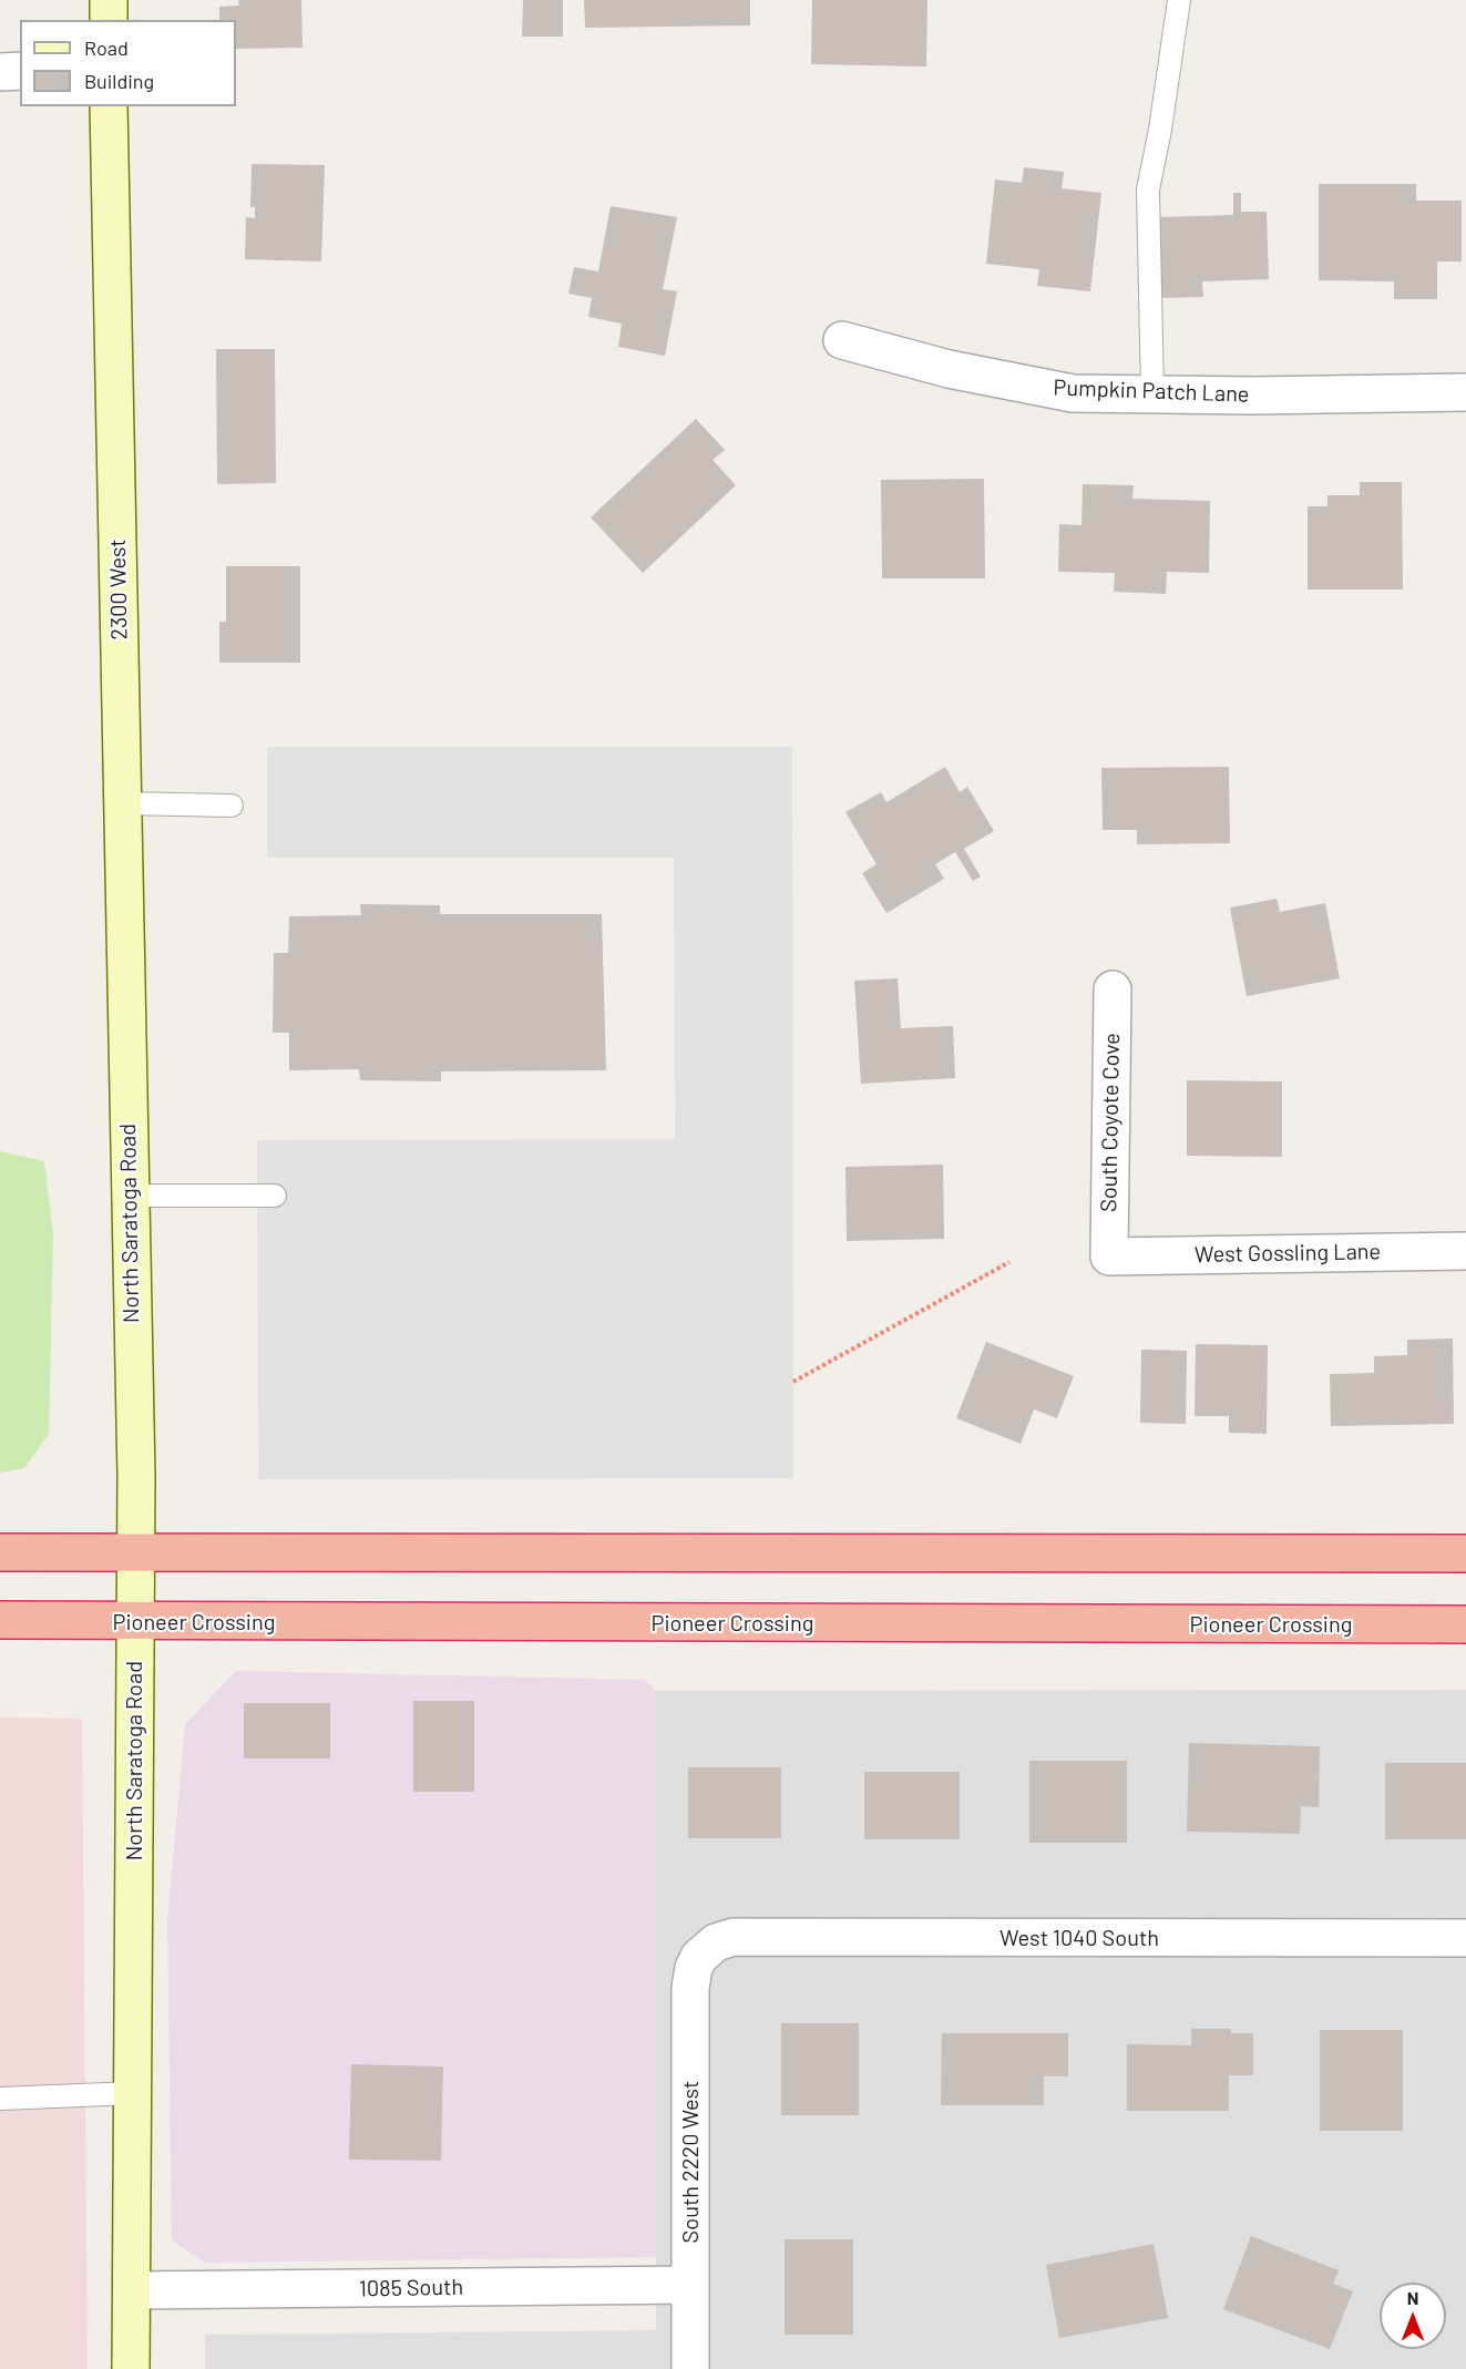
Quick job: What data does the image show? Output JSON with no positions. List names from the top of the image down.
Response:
{
  "streets": {
    "highway": ["Pioneer Crossing"],
    "main road": ["2300 West", "North Saratoga Road"],
    "street": [
      "Pumpkin Patch Lane",
      "South Coyote Cove",
      "West Gossling Lane",
      "West 1040 South",
      "South 2220 West",
      "1085 South"
    ]
  },
  "crossings": [
    ["2300 West", "North Saratoga Road"],
    ["South Coyote Cove", "West Gossling Lane"],
    ["North Saratoga Road", "Pioneer Crossing"],
    ["North Saratoga Road", "1085 South"],
    ["West 1040 South", "South 2220 West"],
    ["South 2220 West", "1085 South"]
  ],
  "legend": ["Road", "Building"],
  "north": "top"
}
